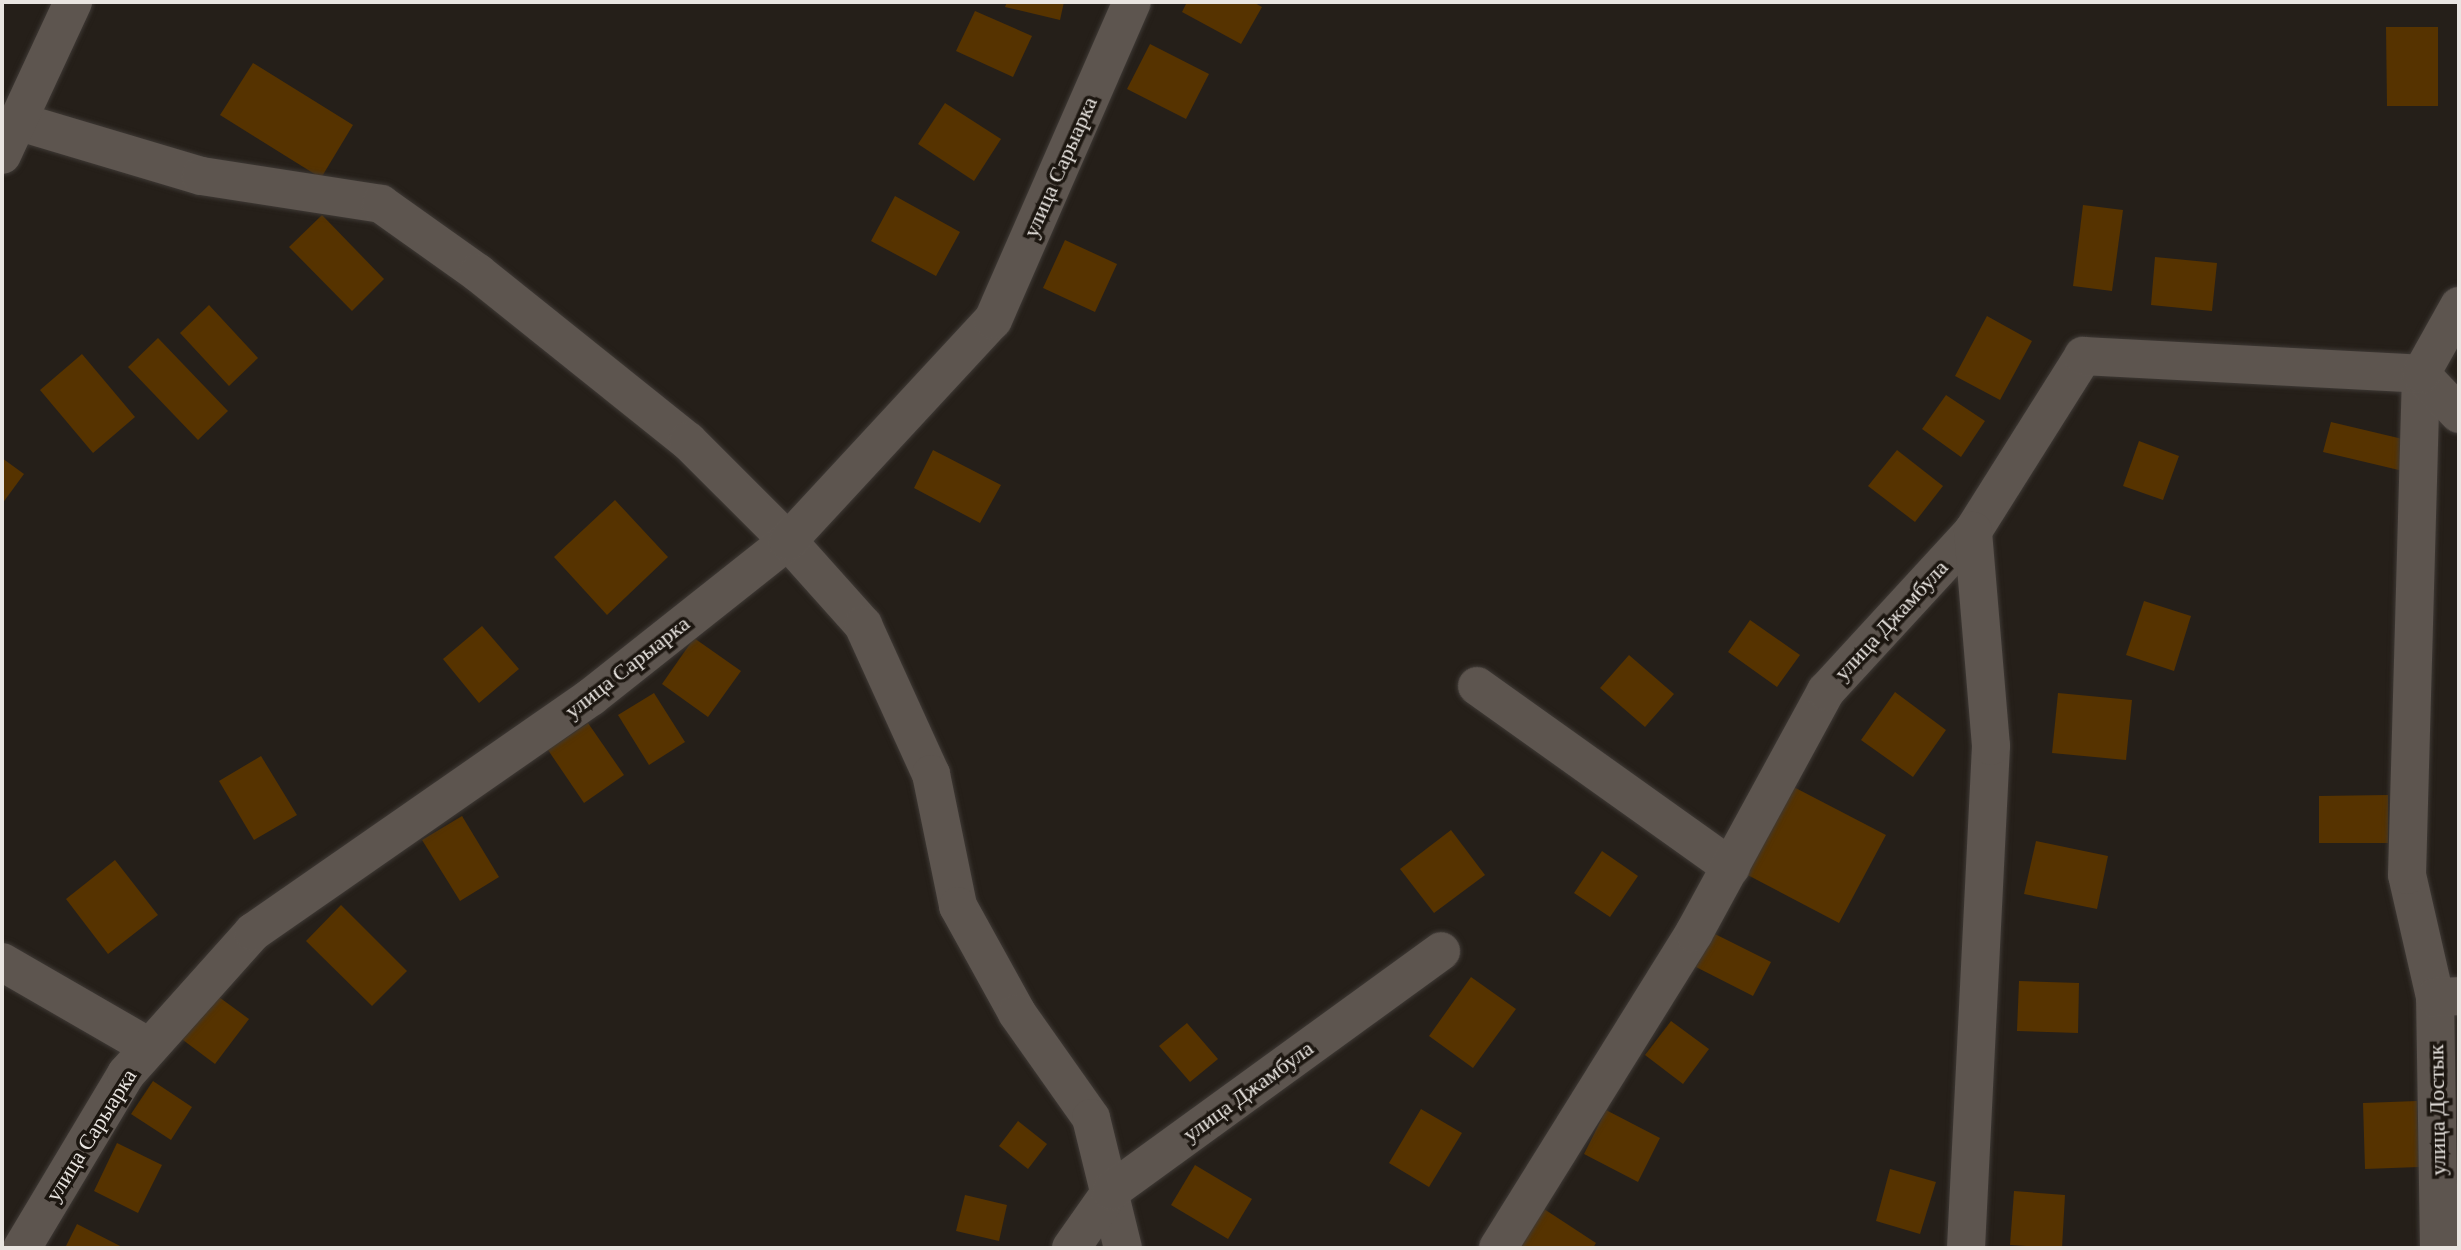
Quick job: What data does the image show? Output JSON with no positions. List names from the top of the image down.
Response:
{
  "streets": {
    "street": ["улица Сарыарка", "улица Джамбула", "улица Достык"]
  },
  "crossings": [
    ["улица Джамбула", "улица Достык"]
  ]
}
